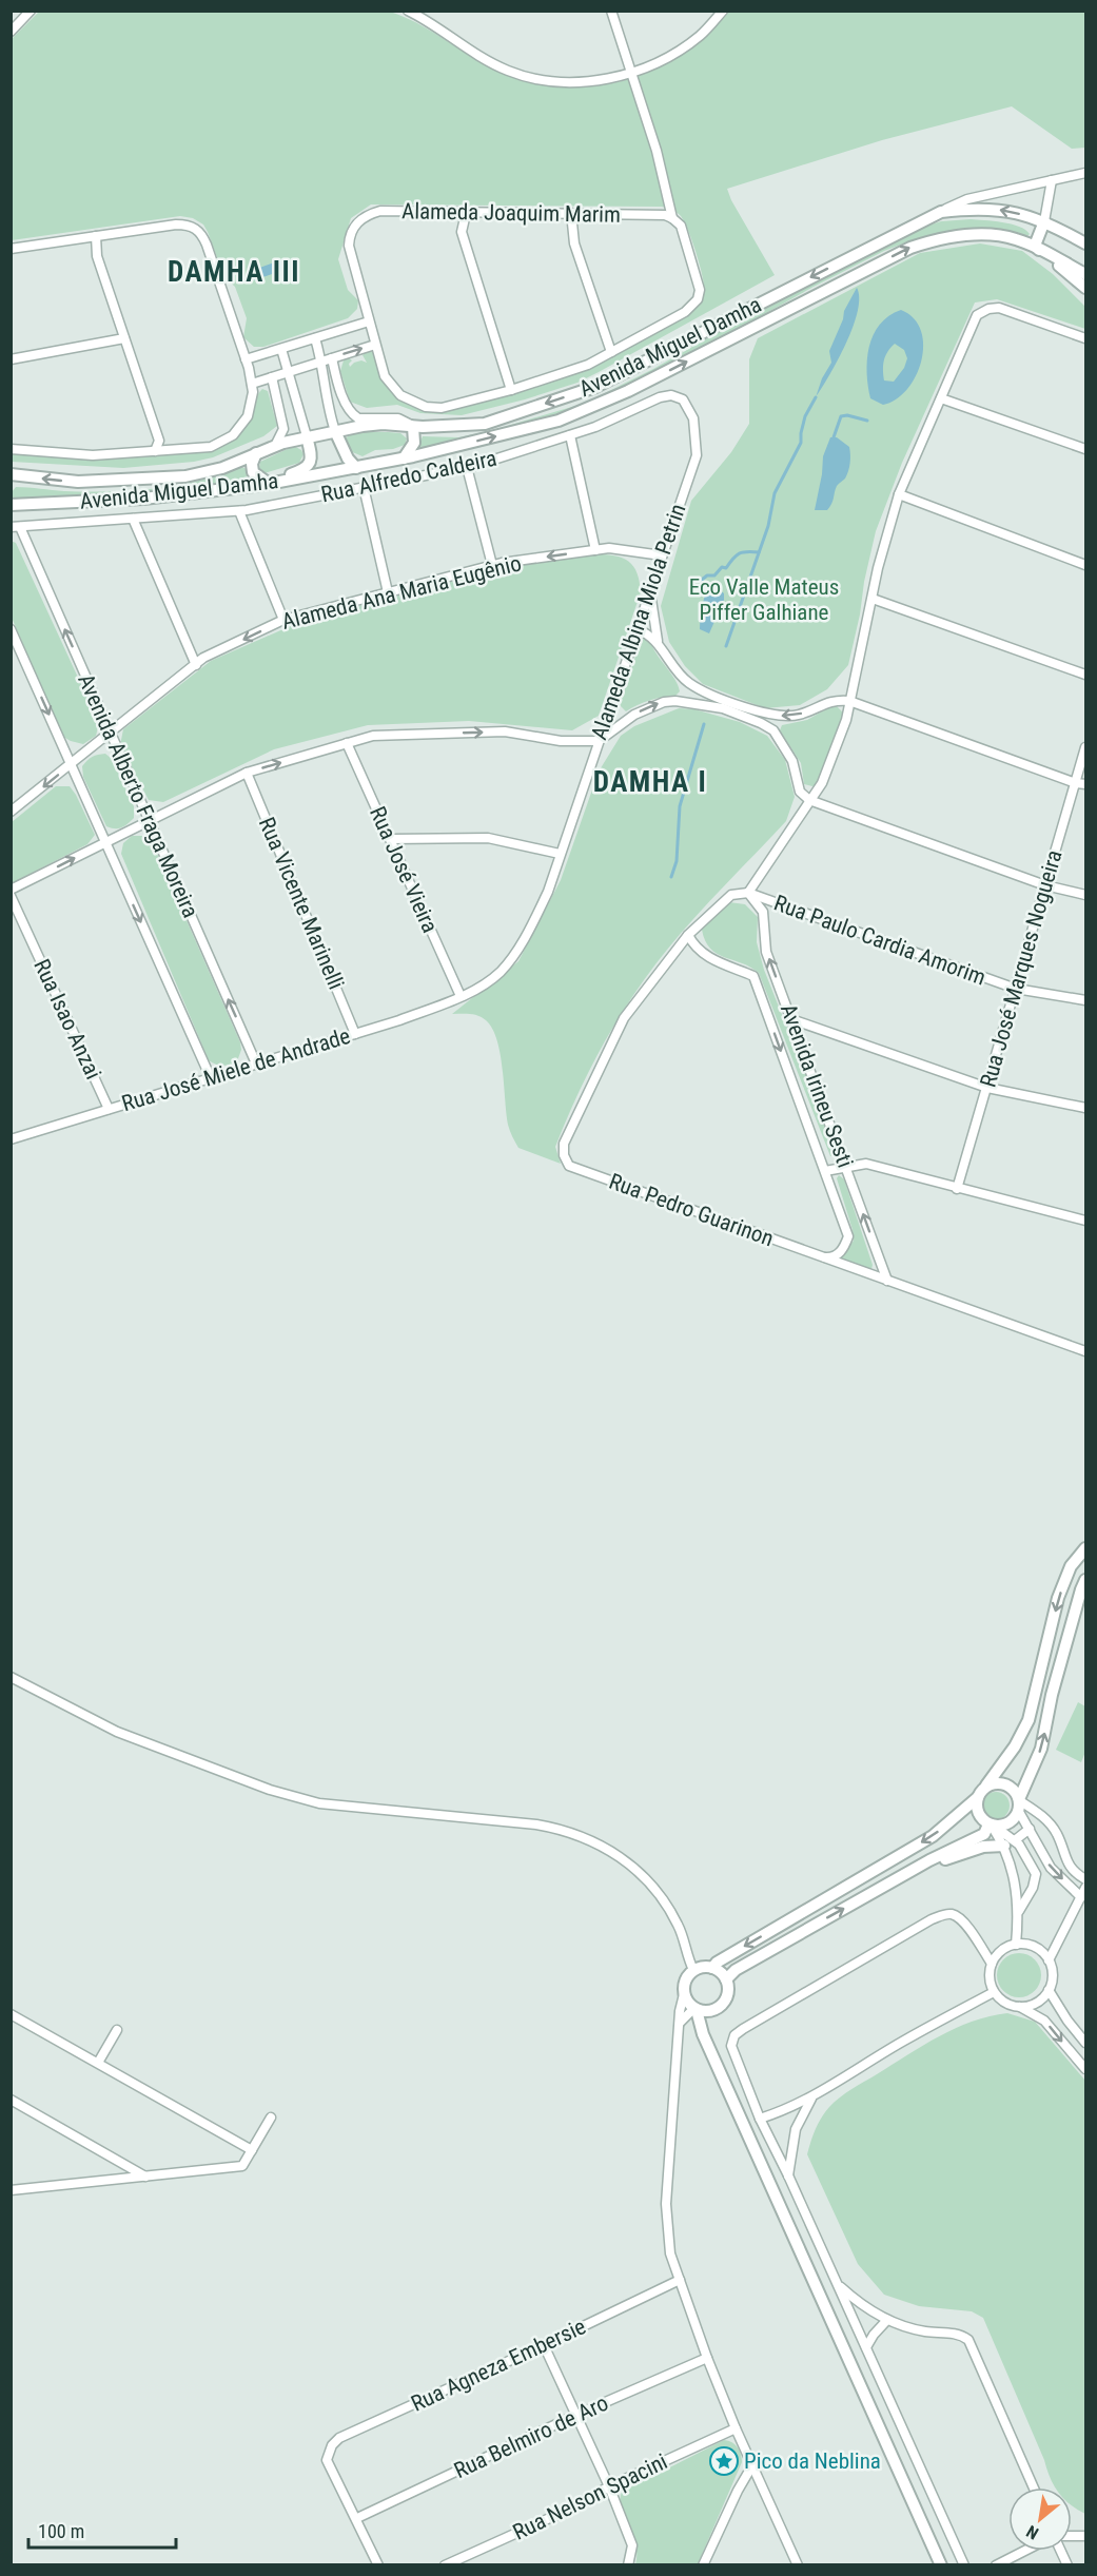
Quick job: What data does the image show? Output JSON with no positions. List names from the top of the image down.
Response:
{
  "streets": {
    "street": [
      "Alameda Joaquim Marim",
      "Avenida Miguel Damha",
      "Rua Alfredo Caldeira",
      "Alameda Ana Maria Eugênio",
      "Alameda Albina Miola Petrin",
      "Avenida Alberto Fraga Moreira",
      "Rua José Vieira",
      "Rua Vicente Marinelli",
      "Rua Paulo Cardia Amorim",
      "Rua José Marques Nogueira",
      "Rua Isao Anzai",
      "Rua José Miele de Andrade",
      "Avenida Irineu Sesti",
      "Rua Pedro Guarinon",
      "Rua Agneza Embersie",
      "Rua Belmiro de Aro",
      "Rua Nelson Spacini"
    ]
  },
  "crossings": [
    ["Rua Alfredo Caldeira", "Alameda Albina Miola Petrin"],
    ["Rua Alfredo Caldeira", "Avenida Alberto Fraga Moreira"],
    ["Alameda Ana Maria Eugênio", "Alameda Albina Miola Petrin"],
    ["Alameda Ana Maria Eugênio", "Avenida Alberto Fraga Moreira"],
    ["Alameda Albina Miola Petrin", "Rua José Vieira"],
    ["Alameda Albina Miola Petrin", "Rua José Miele de Andrade"],
    ["Avenida Alberto Fraga Moreira", "Rua José Miele de Andrade"],
    ["Rua José Vieira", "Rua José Miele de Andrade"],
    ["Rua Vicente Marinelli", "Rua José Miele de Andrade"],
    ["Rua Paulo Cardia Amorim", "Rua José Marques Nogueira"],
    ["Rua Paulo Cardia Amorim", "Avenida Irineu Sesti"],
    ["Rua Isao Anzai", "Rua José Miele de Andrade"],
    ["Avenida Irineu Sesti", "Rua Pedro Guarinon"],
    ["Rua Agneza Embersie", "Rua Belmiro de Aro"]
  ],
  "one_way": ["Alameda Ana Maria Eugênio"],
  "districts": ["DAMHA III", "DAMHA I"],
  "parks": ["Eco Valle Mateus Piffer Galhiane"],
  "places": {
    "place": ["Pico da Neblina"]
  },
  "scale_bar": "100 m",
  "north": "bottom left"
}
